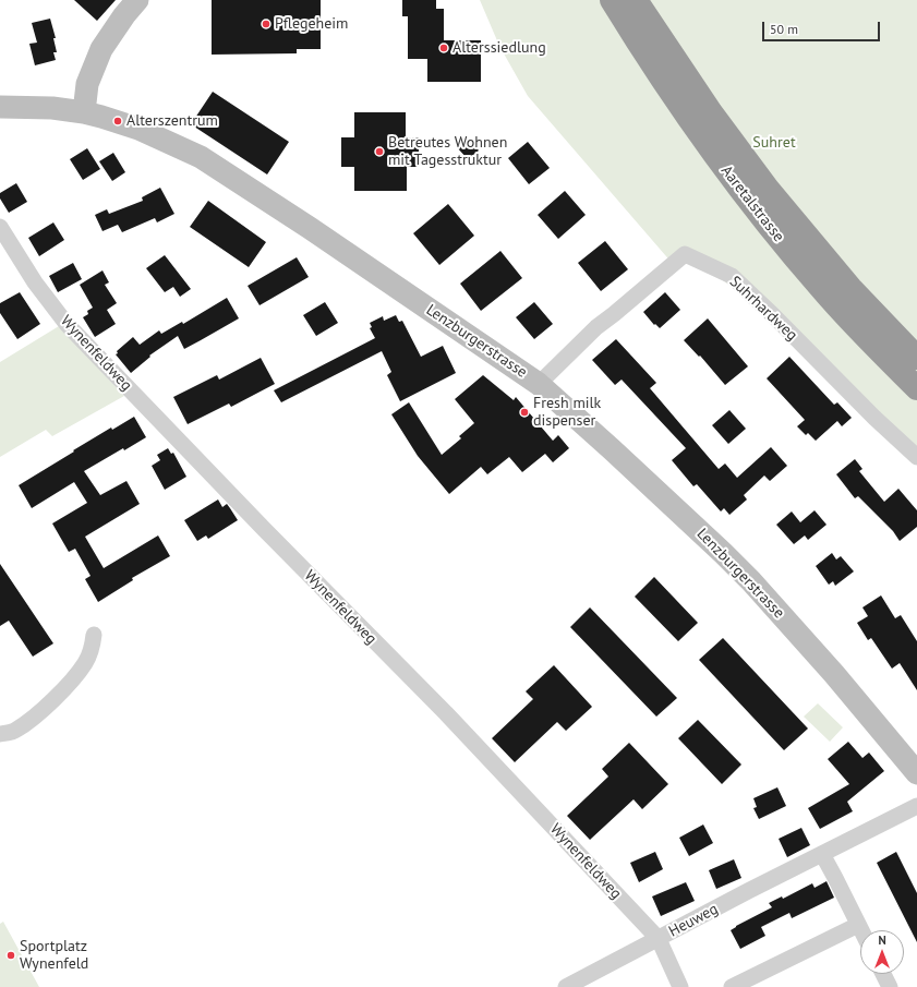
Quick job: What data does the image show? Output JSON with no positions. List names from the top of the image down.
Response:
{
  "streets": {
    "highway": ["Aaretalstrasse"],
    "main road": ["Lenzburgerstrasse"],
    "street": ["Suhrhardweg", "Wynenfeldweg", "Heuweg"]
  },
  "crossings": [
    ["Suhrhardweg", "Lenzburgerstrasse"],
    ["Wynenfeldweg", "Heuweg"]
  ],
  "parks": ["Suhret"],
  "places": [
    "Pflegeheim",
    "Alterssiedlung",
    "Alterszentrum",
    "Betreutes Wohnen mit Tagesstruktur",
    "Fresh milk dispenser",
    "Sportplatz Wynenfeld"
  ],
  "scale_bar": "50 m",
  "north": "top"
}
